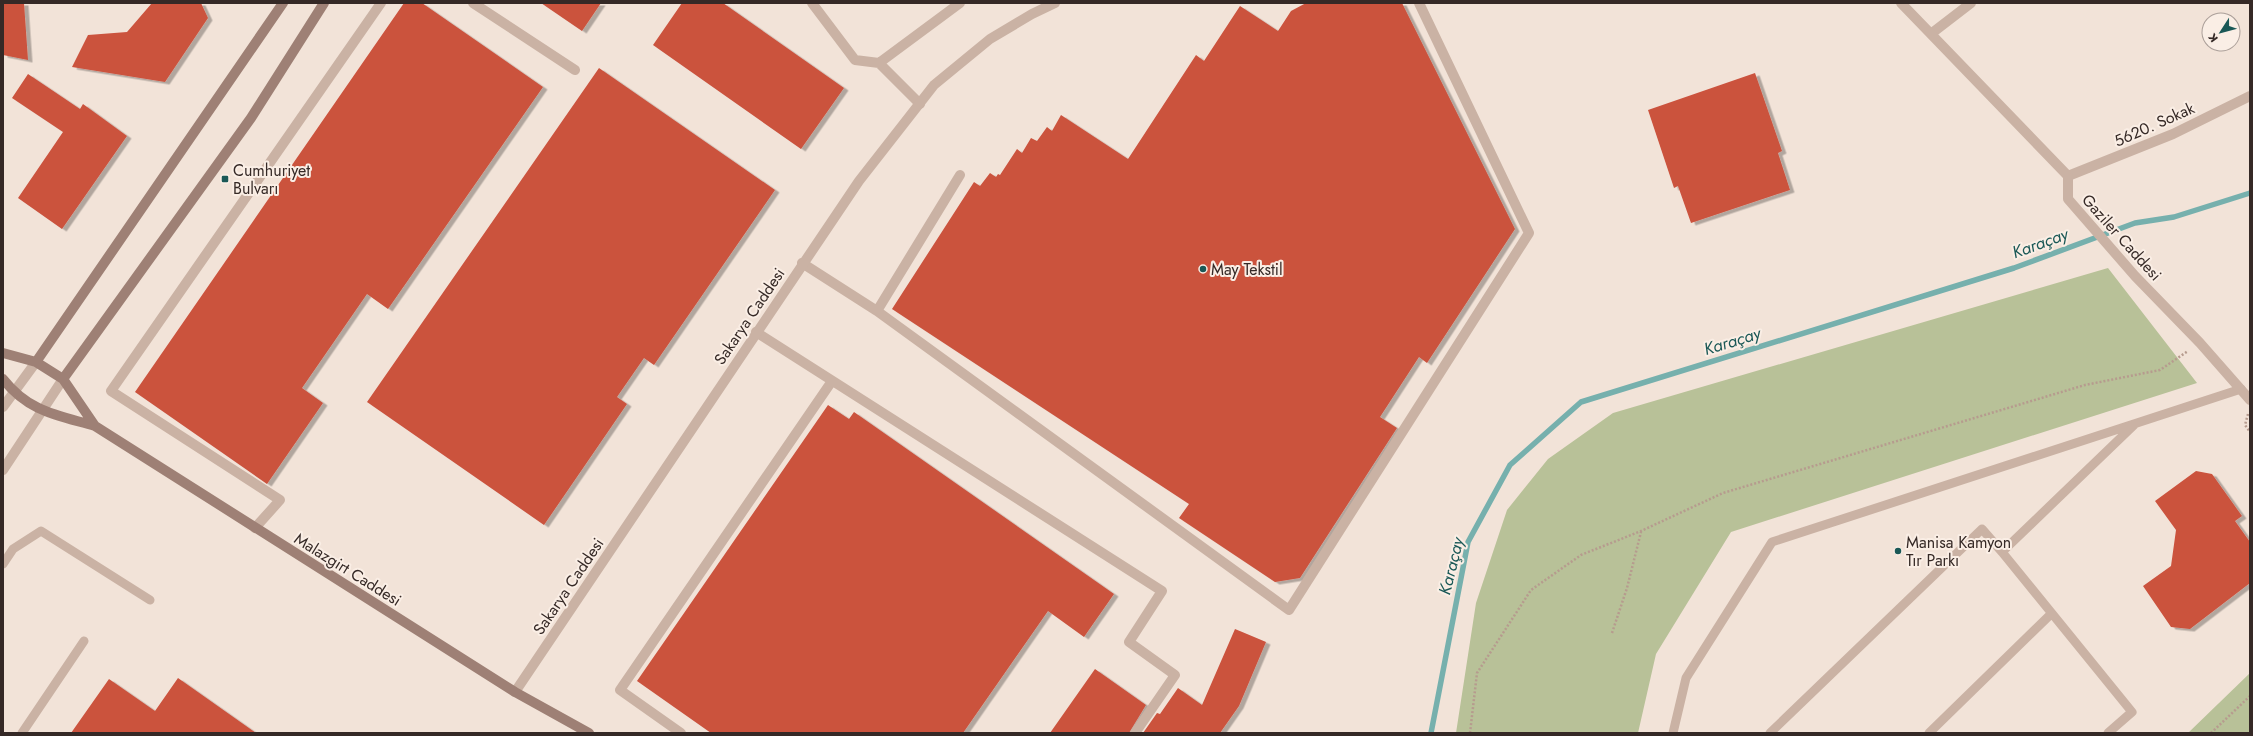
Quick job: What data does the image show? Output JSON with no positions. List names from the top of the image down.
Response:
{
  "streets": {
    "main road": ["Malazgirt Caddesi"],
    "street": ["5620. Sokak", "Gaziler Caddesi", "Sakarya Caddesi"]
  },
  "crossings": [
    ["5620. Sokak", "Gaziler Caddesi"],
    ["Sakarya Caddesi", "Malazgirt Caddesi"]
  ],
  "water": ["Karaçay"],
  "places": {
    "transit": ["Cumhuriyet Bulvarı"],
    "other": ["May Tekstil", "Manisa Kamyon Tır Parkı"]
  },
  "north": "bottom left"
}
